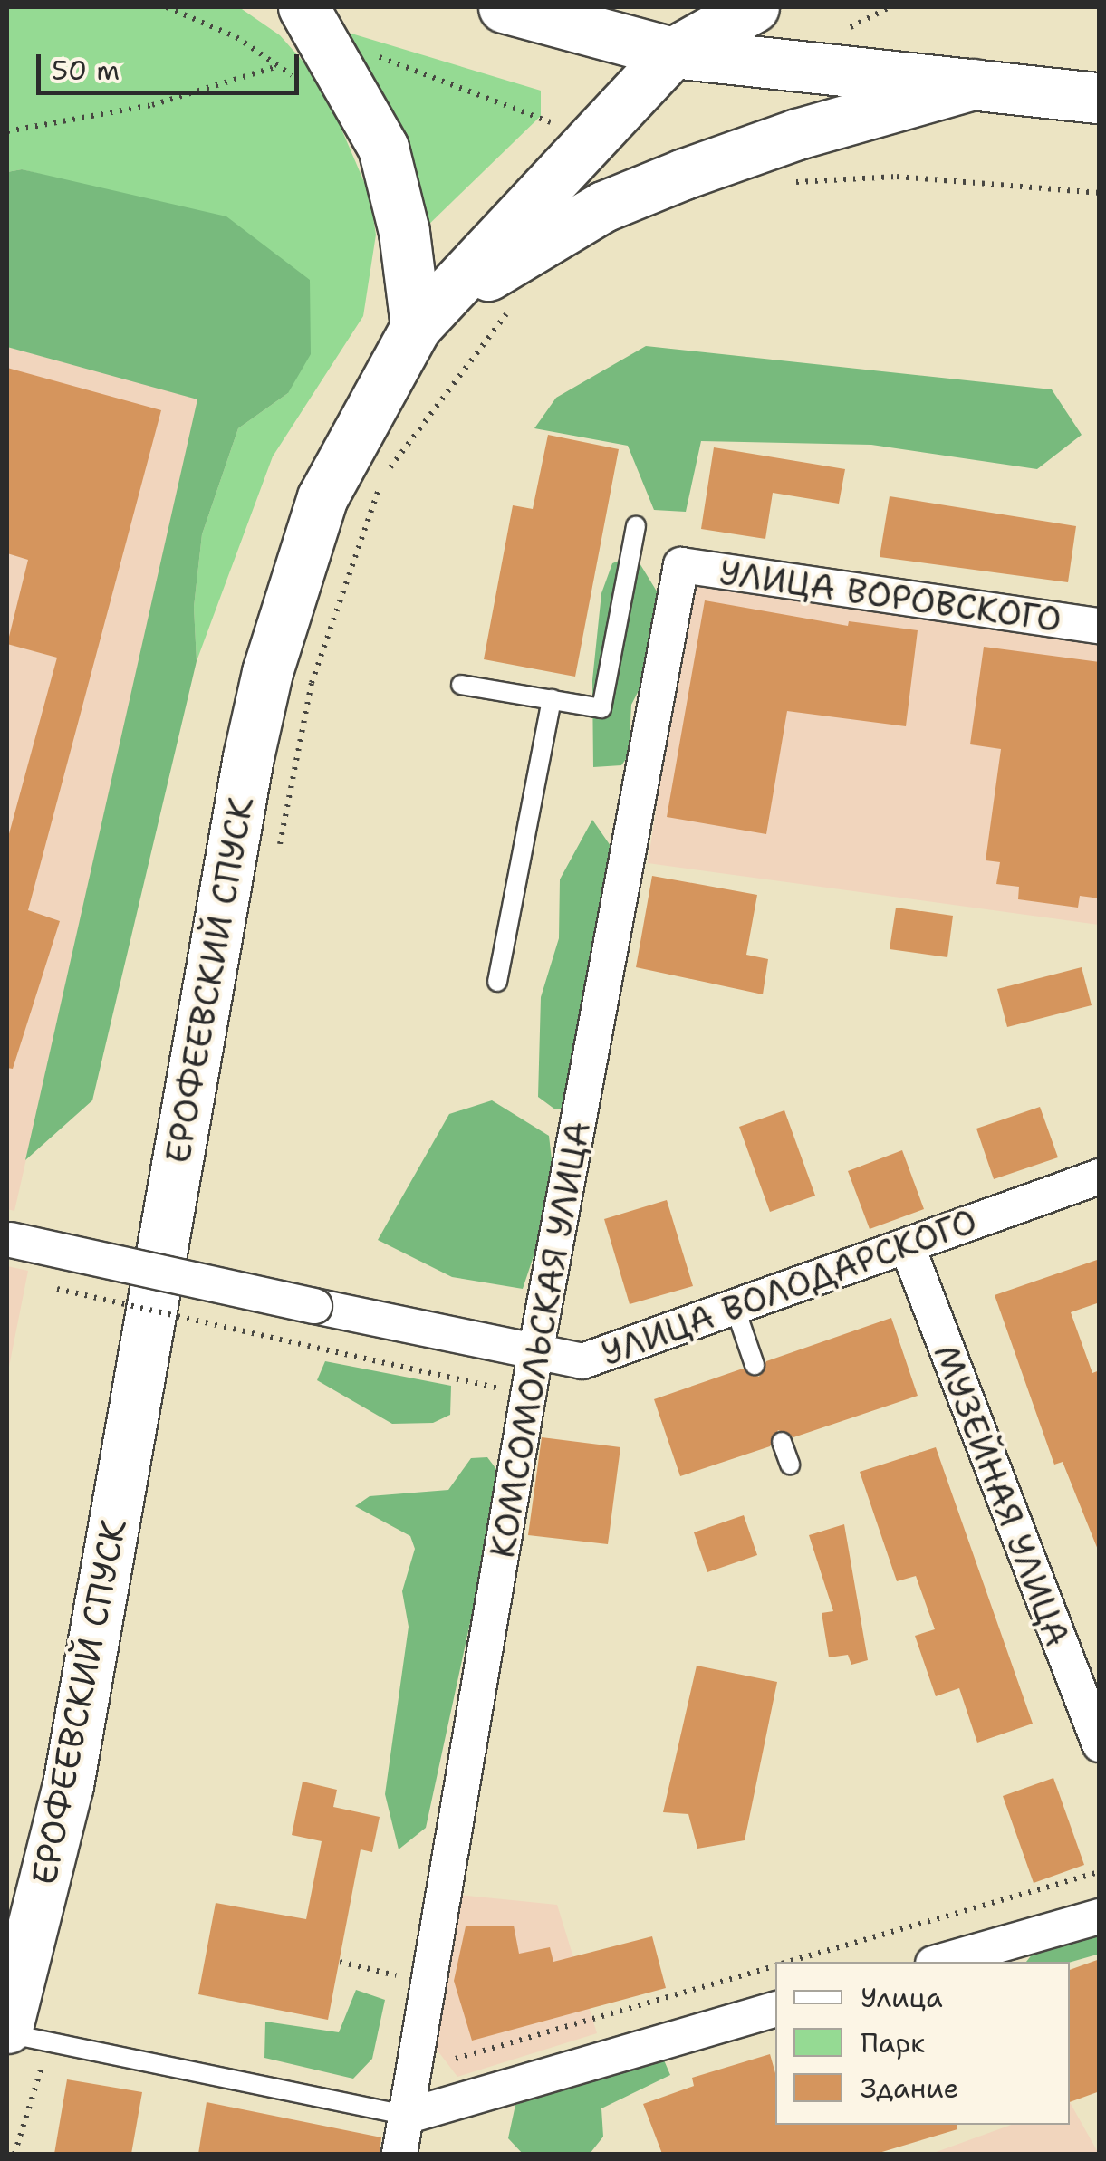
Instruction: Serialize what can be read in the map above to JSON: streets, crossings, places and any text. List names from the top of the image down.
{
  "streets": {
    "main road": ["ЕРОФЕЕВСКИЙ СПУСК"],
    "street": [
      "УЛИЦА ВОРОВСКОГО",
      "УЛИЦА ВОЛОДАРСКОГО",
      "КОМСОМОЛЬСКАЯ УЛИЦА",
      "МУЗЕЙНАЯ УЛИЦА"
    ]
  },
  "crossings": [
    ["УЛИЦА ВОРОВСКОГО", "КОМСОМОЛЬСКАЯ УЛИЦА"],
    ["УЛИЦА ВОЛОДАРСКОГО", "КОМСОМОЛЬСКАЯ УЛИЦА"],
    ["УЛИЦА ВОЛОДАРСКОГО", "МУЗЕЙНАЯ УЛИЦА"]
  ],
  "legend": ["Улица", "Парк", "Здание"],
  "scale_bar": "50 m"
}
